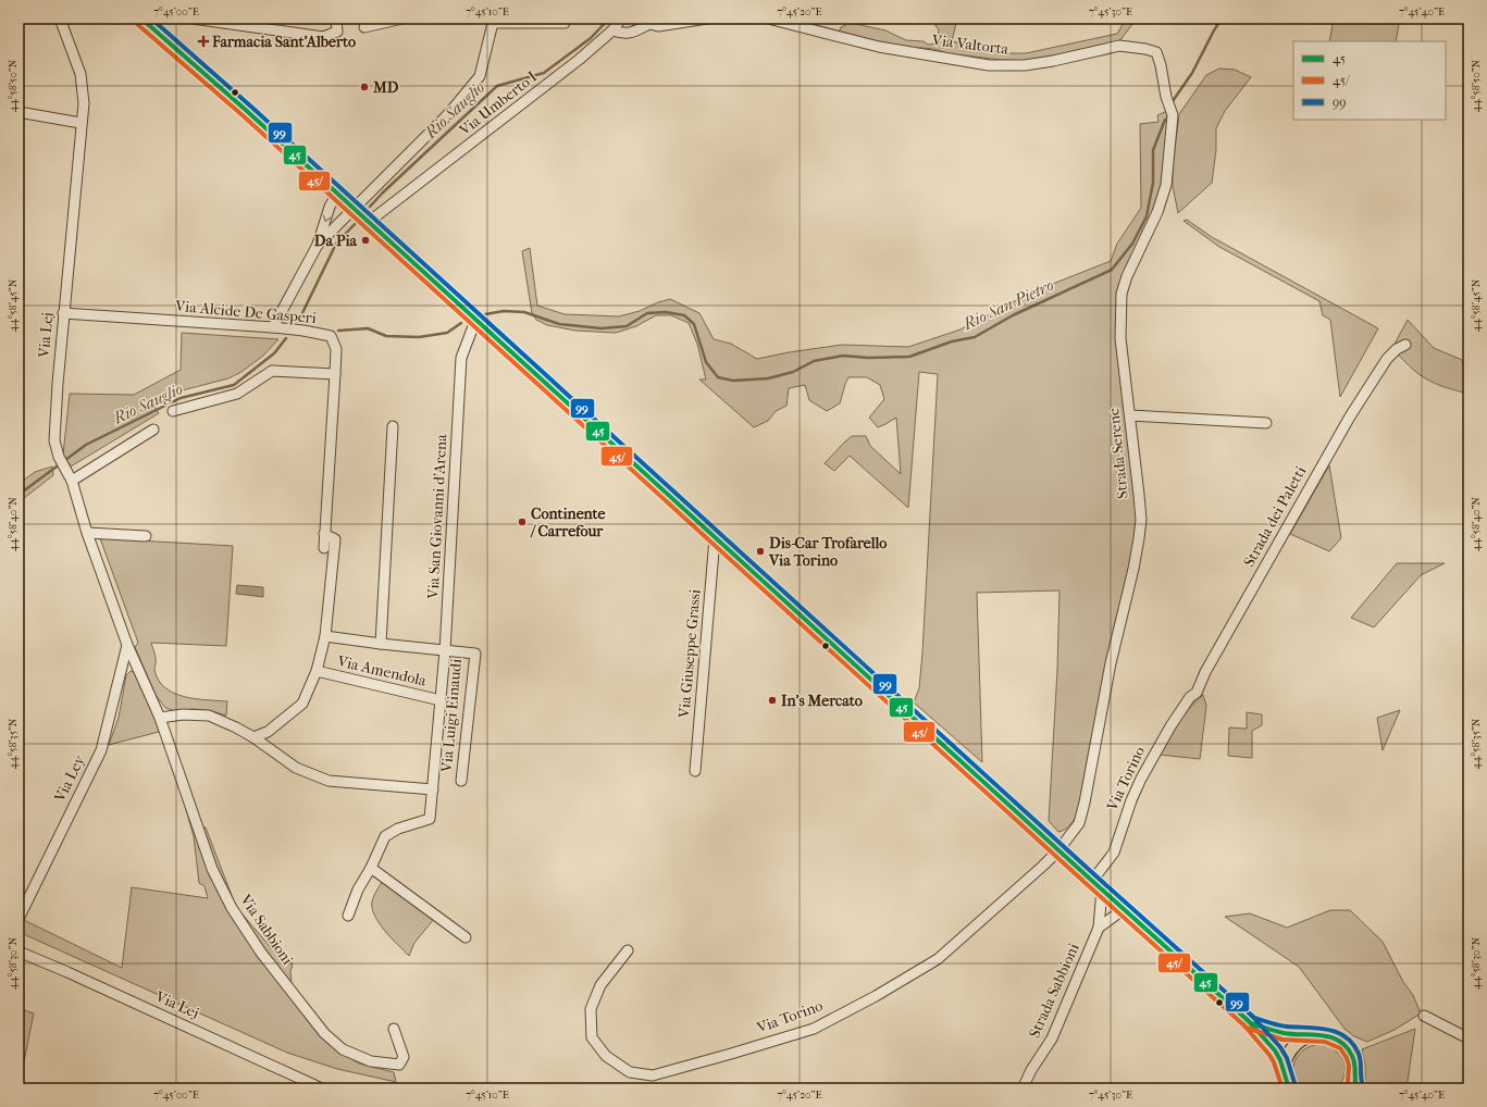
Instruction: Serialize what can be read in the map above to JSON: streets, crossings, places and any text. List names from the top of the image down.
{
  "streets": {
    "street": [
      "Via Valtorta",
      "Via Umberto I",
      "Via Alcide De Gasperi",
      "Via Lej",
      "Strada Serene",
      "Via San Giovanni d'Arena",
      "Strada dei Paletti",
      "Via Giuseppe Grassi",
      "Via Amendola",
      "Via Luigi Einaudi",
      "Via Ley",
      "Via Torino",
      "Via Sabbioni",
      "Strada Sabbioni"
    ]
  },
  "crossings": [
    ["Via Valtorta", "Strada Serene"],
    ["Via Alcide De Gasperi", "Via Lej"],
    ["Via Lej", "Via Ley"],
    ["Via Lej", "Via Sabbioni"],
    ["Strada Serene", "Via Torino"],
    ["Via San Giovanni d'Arena", "Via Amendola"],
    ["Via San Giovanni d'Arena", "Via Luigi Einaudi"],
    ["Strada dei Paletti", "Via Torino"]
  ],
  "water": ["Rio Sauglio", "Rio San Pietro"],
  "places": {
    "health": ["Farmacia Sant'Alberto"],
    "other": [
      "MD",
      "Da Pia",
      "Continente / Carrefour",
      "Dis-Car Trofarello Via Torino",
      "In's Mercato"
    ]
  },
  "lines": ["transit line 45", "transit line 99", "transit line 45/"],
  "legend": ["45", "45/", "99"],
  "coordinates": [
    "7°45'00\"E",
    "7°45'10\"E",
    "7°45'20\"E",
    "7°45'30\"E",
    "7°45'40\"E",
    "44°58'50\"N",
    "44°58'45\"N",
    "44°58'40\"N",
    "44°58'35\"N",
    "44°58'30\"N"
  ]
}
